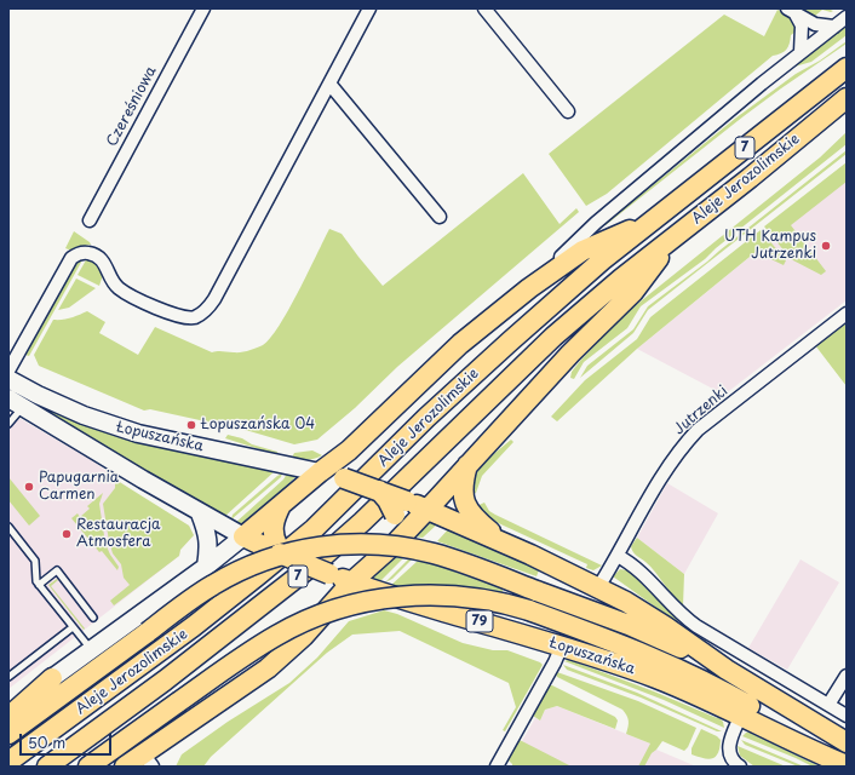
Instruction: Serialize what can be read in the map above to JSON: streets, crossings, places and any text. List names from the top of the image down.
{
  "streets": {
    "main road": [
      "7",
      "Aleje Jerozolimskie",
      "Łopuszańska",
      "79"
    ],
    "street": ["Czereśniowa", "Jutrzenki"]
  },
  "places": [
    "UTH Kampus Jutrzenki",
    "Łopuszańska 04",
    "Papugarnia Carmen",
    "Restauracja Atmosfera"
  ],
  "scale_bar": "50 m"
}
